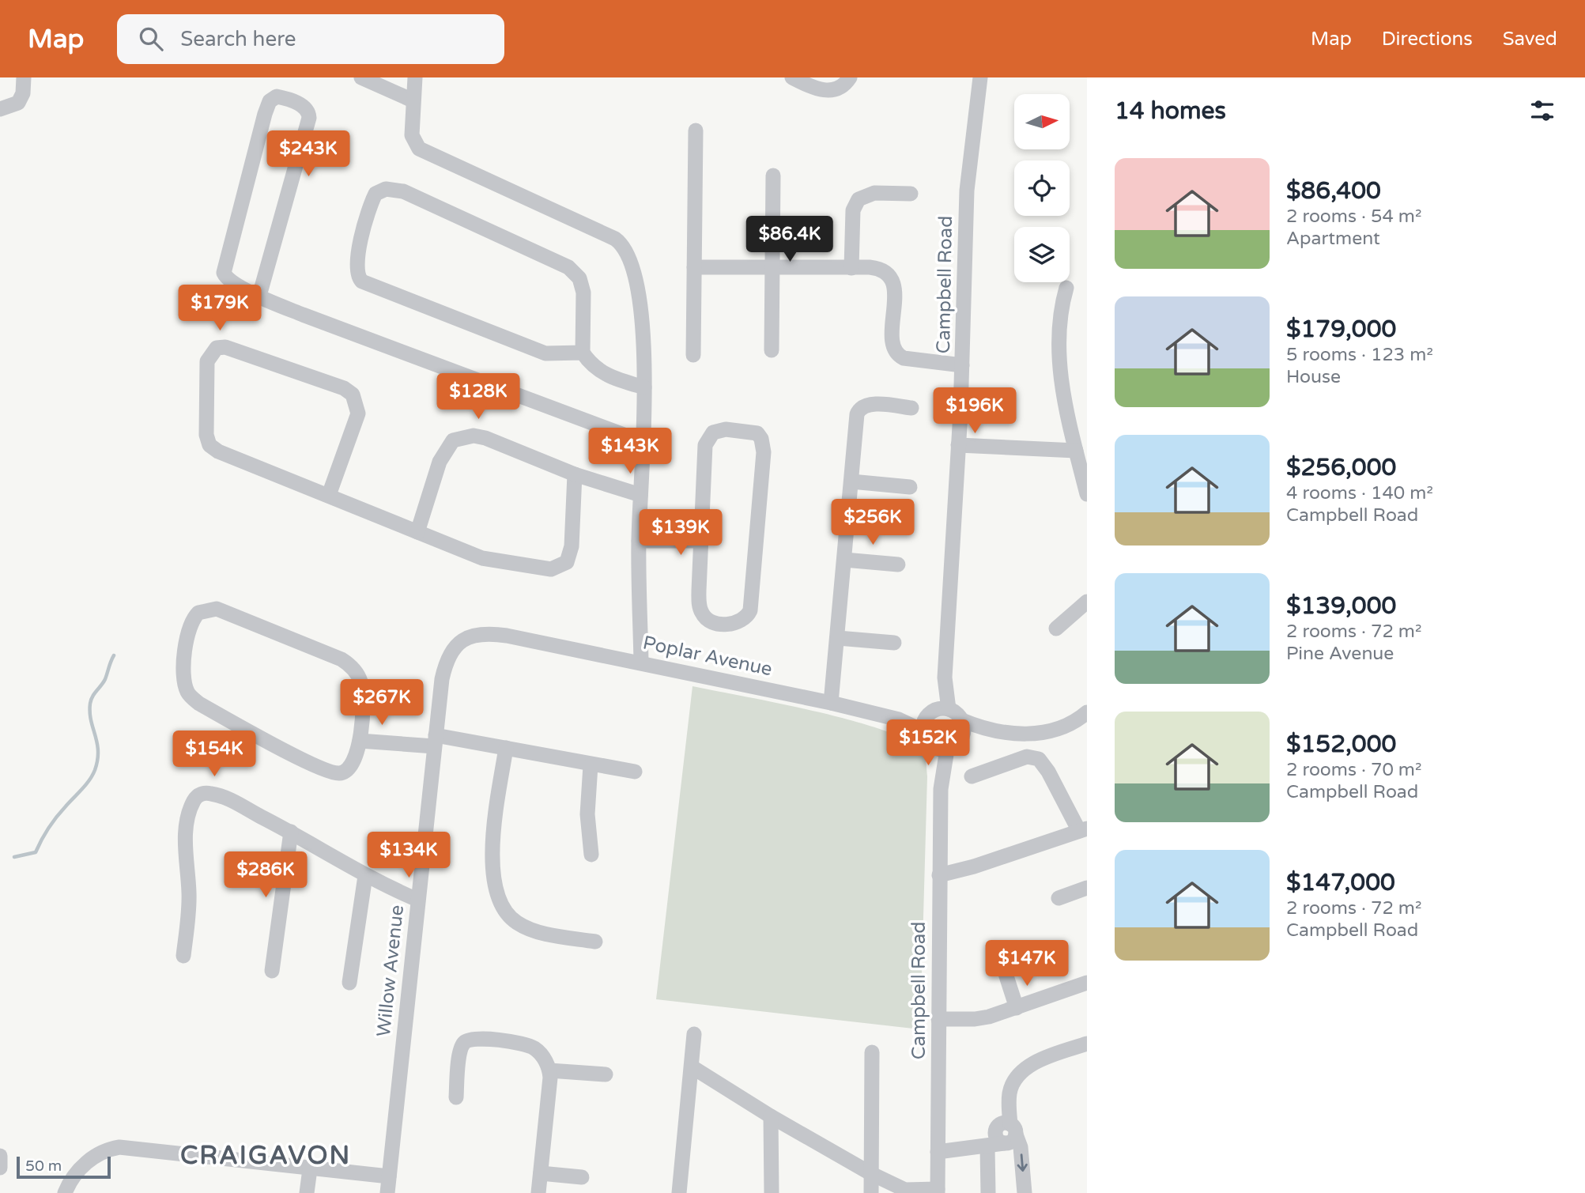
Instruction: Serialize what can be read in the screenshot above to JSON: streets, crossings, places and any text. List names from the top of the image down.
{
  "streets": {
    "street": ["Campbell Road", "Poplar Avenue", "Willow Avenue"]
  },
  "crossings": [
    ["Campbell Road", "Poplar Avenue"],
    ["Poplar Avenue", "Willow Avenue"]
  ],
  "districts": ["CRAIGAVON"],
  "scale_bar": "50 m",
  "north": "right",
  "page": {
    "header": "Map",
    "search": "Search here",
    "nav": ["Map", "Directions", "Saved"],
    "heading": "14 homes",
    "price": [
      "$243K",
      "$86.4K",
      "$179K",
      "$128K",
      "$196K",
      "$143K",
      "$256K",
      "$139K",
      "$267K",
      "$152K",
      "$154K",
      "$134K",
      "$286K",
      "$147K"
    ],
    "list": [
      {
        "name": "$86,400",
        "note": "2 rooms · 54 m² · Apartment"
      },
      {
        "name": "$179,000",
        "note": "5 rooms · 123 m² · House"
      },
      {
        "name": "$256,000",
        "note": "4 rooms · 140 m² · Campbell Road"
      },
      {
        "name": "$139,000",
        "note": "2 rooms · 72 m² · Pine Avenue"
      },
      {
        "name": "$152,000",
        "note": "2 rooms · 70 m² · Campbell Road"
      },
      {
        "name": "$147,000",
        "note": "2 rooms · 72 m² · Campbell Road"
      }
    ],
    "scale": "50 m"
  }
}
